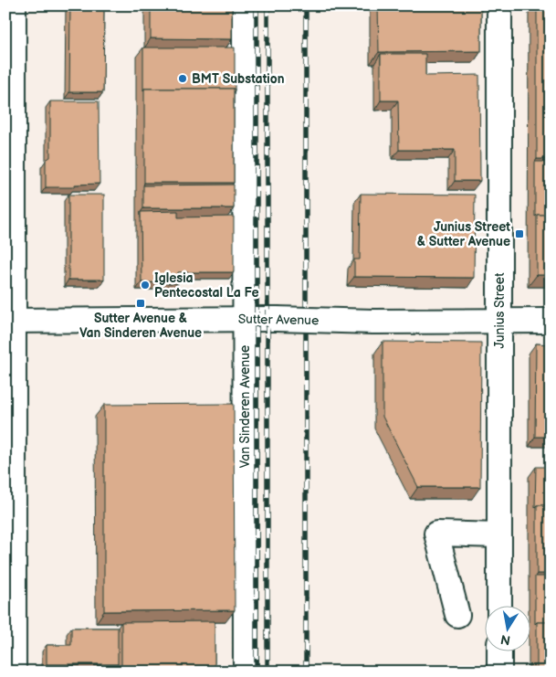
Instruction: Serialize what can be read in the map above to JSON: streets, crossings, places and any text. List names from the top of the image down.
{
  "streets": {
    "street": ["Junius Street", "Sutter Avenue", "Van Sinderen Avenue"]
  },
  "crossings": [
    ["Junius Street", "Sutter Avenue"],
    ["Sutter Avenue", "Van Sinderen Avenue"]
  ],
  "places": {
    "other": ["BMT Substation", "Iglesia Pentecostal La Fe"],
    "transit": ["Junius Street & Sutter Avenue", "Sutter Avenue & Van Sinderen Avenue"]
  },
  "north": "bottom"
}
